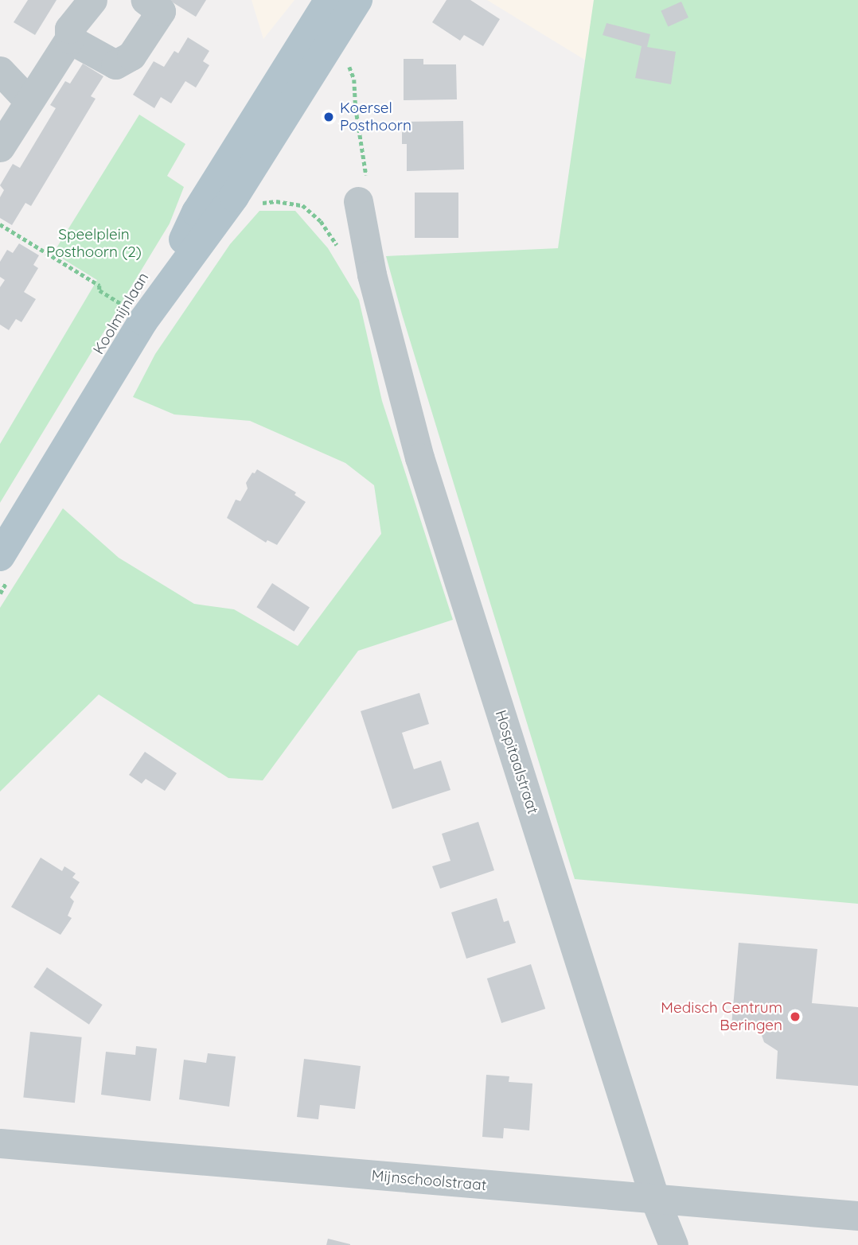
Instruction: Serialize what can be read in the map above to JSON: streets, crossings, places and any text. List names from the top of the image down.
{
  "streets": {
    "main road": ["Koolmijnlaan"],
    "street": ["Hospitaalstraat", "Mijnschoolstraat"]
  },
  "crossings": [
    ["Hospitaalstraat", "Mijnschoolstraat"]
  ],
  "parks": ["Speelplein Posthoorn (2)"],
  "places": ["Koersel Posthoorn", "Medisch Centrum Beringen"]
}
